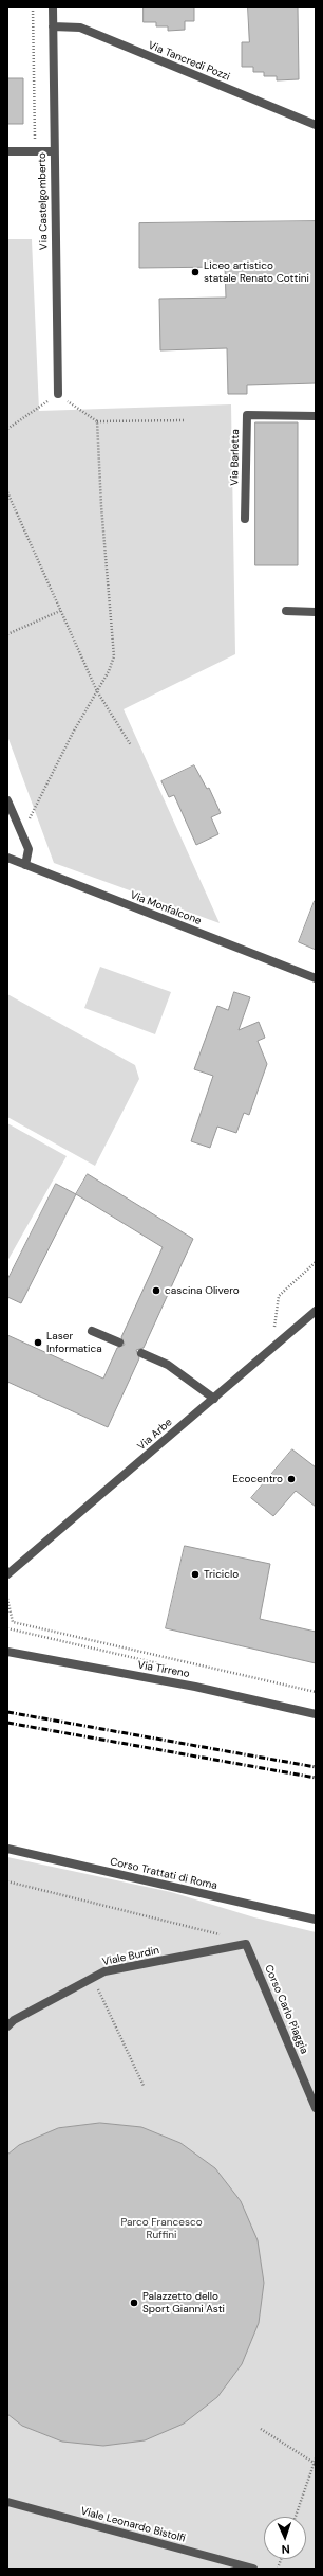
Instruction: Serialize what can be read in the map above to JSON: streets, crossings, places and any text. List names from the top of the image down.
{
  "streets": {
    "street": [
      "Via Tancredi Pozzi",
      "Via Castelgomberto",
      "Via Barletta",
      "Via Monfalcone",
      "Via Arbe",
      "Via Tirreno",
      "Corso Trattati di Roma",
      "Viale Burdin",
      "Corso Carlo Piaggia",
      "Viale Leonardo Bistolfi"
    ]
  },
  "crossings": [
    ["Via Tancredi Pozzi", "Via Castelgomberto"],
    ["Viale Burdin", "Corso Carlo Piaggia"]
  ],
  "parks": ["Parco Francesco Ruffini"],
  "places": [
    "Liceo artistico statale Renato Cottini",
    "cascina Olivero",
    "Laser Informatica",
    "Ecocentro",
    "Triciclo",
    "Palazzetto dello Sport Gianni Asti"
  ],
  "north": "bottom"
}
